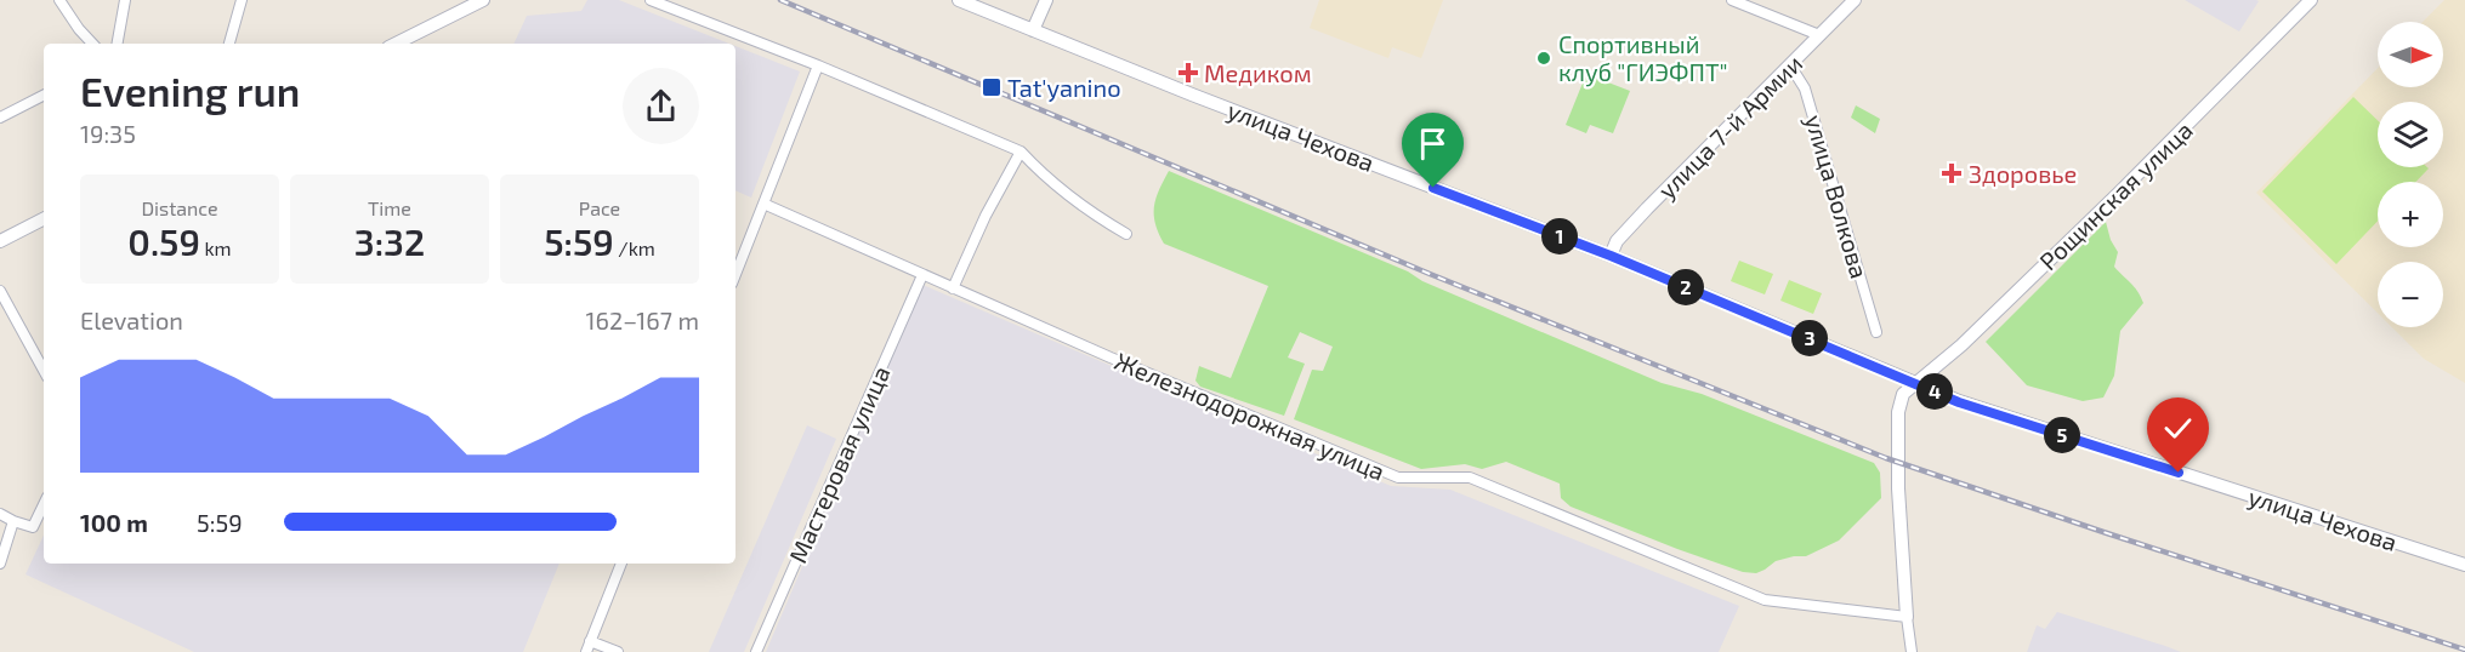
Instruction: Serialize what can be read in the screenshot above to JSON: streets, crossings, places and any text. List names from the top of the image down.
{
  "streets": {
    "street": [
      "улица 7-й Армии",
      "улица Чехова",
      "Рощинская улица",
      "улица Волкова",
      "Железнодорожная улица",
      "Мастеровая улица"
    ]
  },
  "crossings": [
    ["улица 7-й Армии", "улица Чехова"],
    ["улица 7-й Армии", "улица Волкова"],
    ["улица Чехова", "Рощинская улица"],
    ["Железнодорожная улица", "Мастеровая улица"]
  ],
  "places": {
    "other": ["Спортивный клуб \"ГИЭФПТ\""],
    "health": ["Медиком", "Здоровье"],
    "transit": ["Tat'yanino"]
  },
  "north": "right",
  "page": {
    "map_buttons": ["+", "−"],
    "heading": ["Evening run", "19:35"],
    "stats": [
      ["Distance", "0.59 km"],
      ["Time", "3:32"],
      ["Pace", "5:59 /km"]
    ],
    "pins": [
      "1",
      "2",
      "3",
      "4",
      "5"
    ],
    "chart": ["Elevation", "162–167 m"],
    "list": [
      {
        "name": "100 m",
        "note": "5:59"
      }
    ]
  }
}
